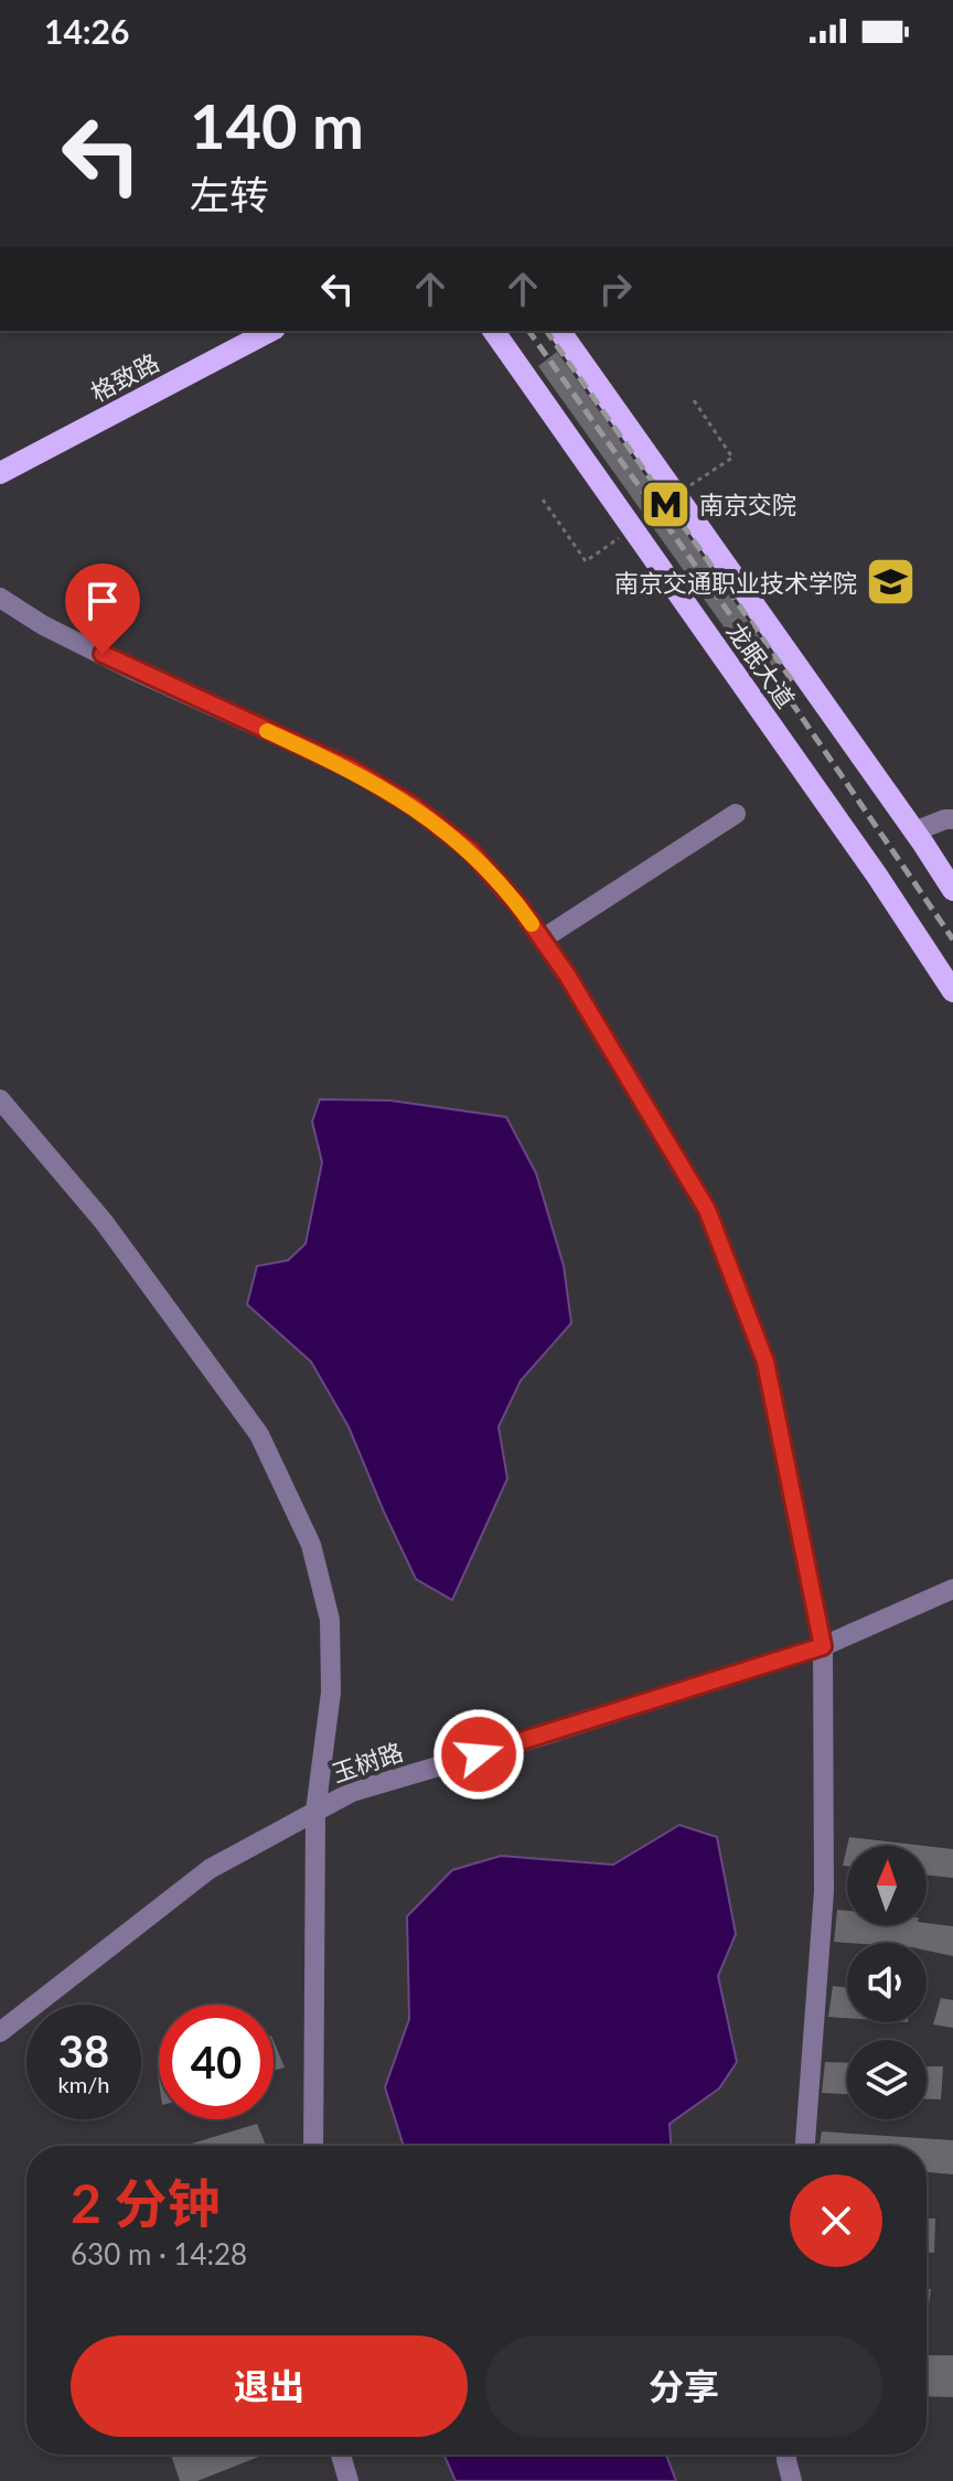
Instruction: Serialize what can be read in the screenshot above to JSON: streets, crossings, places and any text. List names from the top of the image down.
{
  "streets": {
    "main road": ["格致路", "龙眠大道"],
    "street": ["玉树路"]
  },
  "places": {
    "metro station": ["南京交院"],
    "school or university": ["南京交通职业技术学院"]
  },
  "north": "top",
  "page": {
    "status": "14:26",
    "turn": ["140 m", "左转"],
    "speed": "38 km/h",
    "limit": "40",
    "heading": ["2 分钟", "630 m · 14:28"],
    "buttons": ["退出", "分享"]
  }
}
